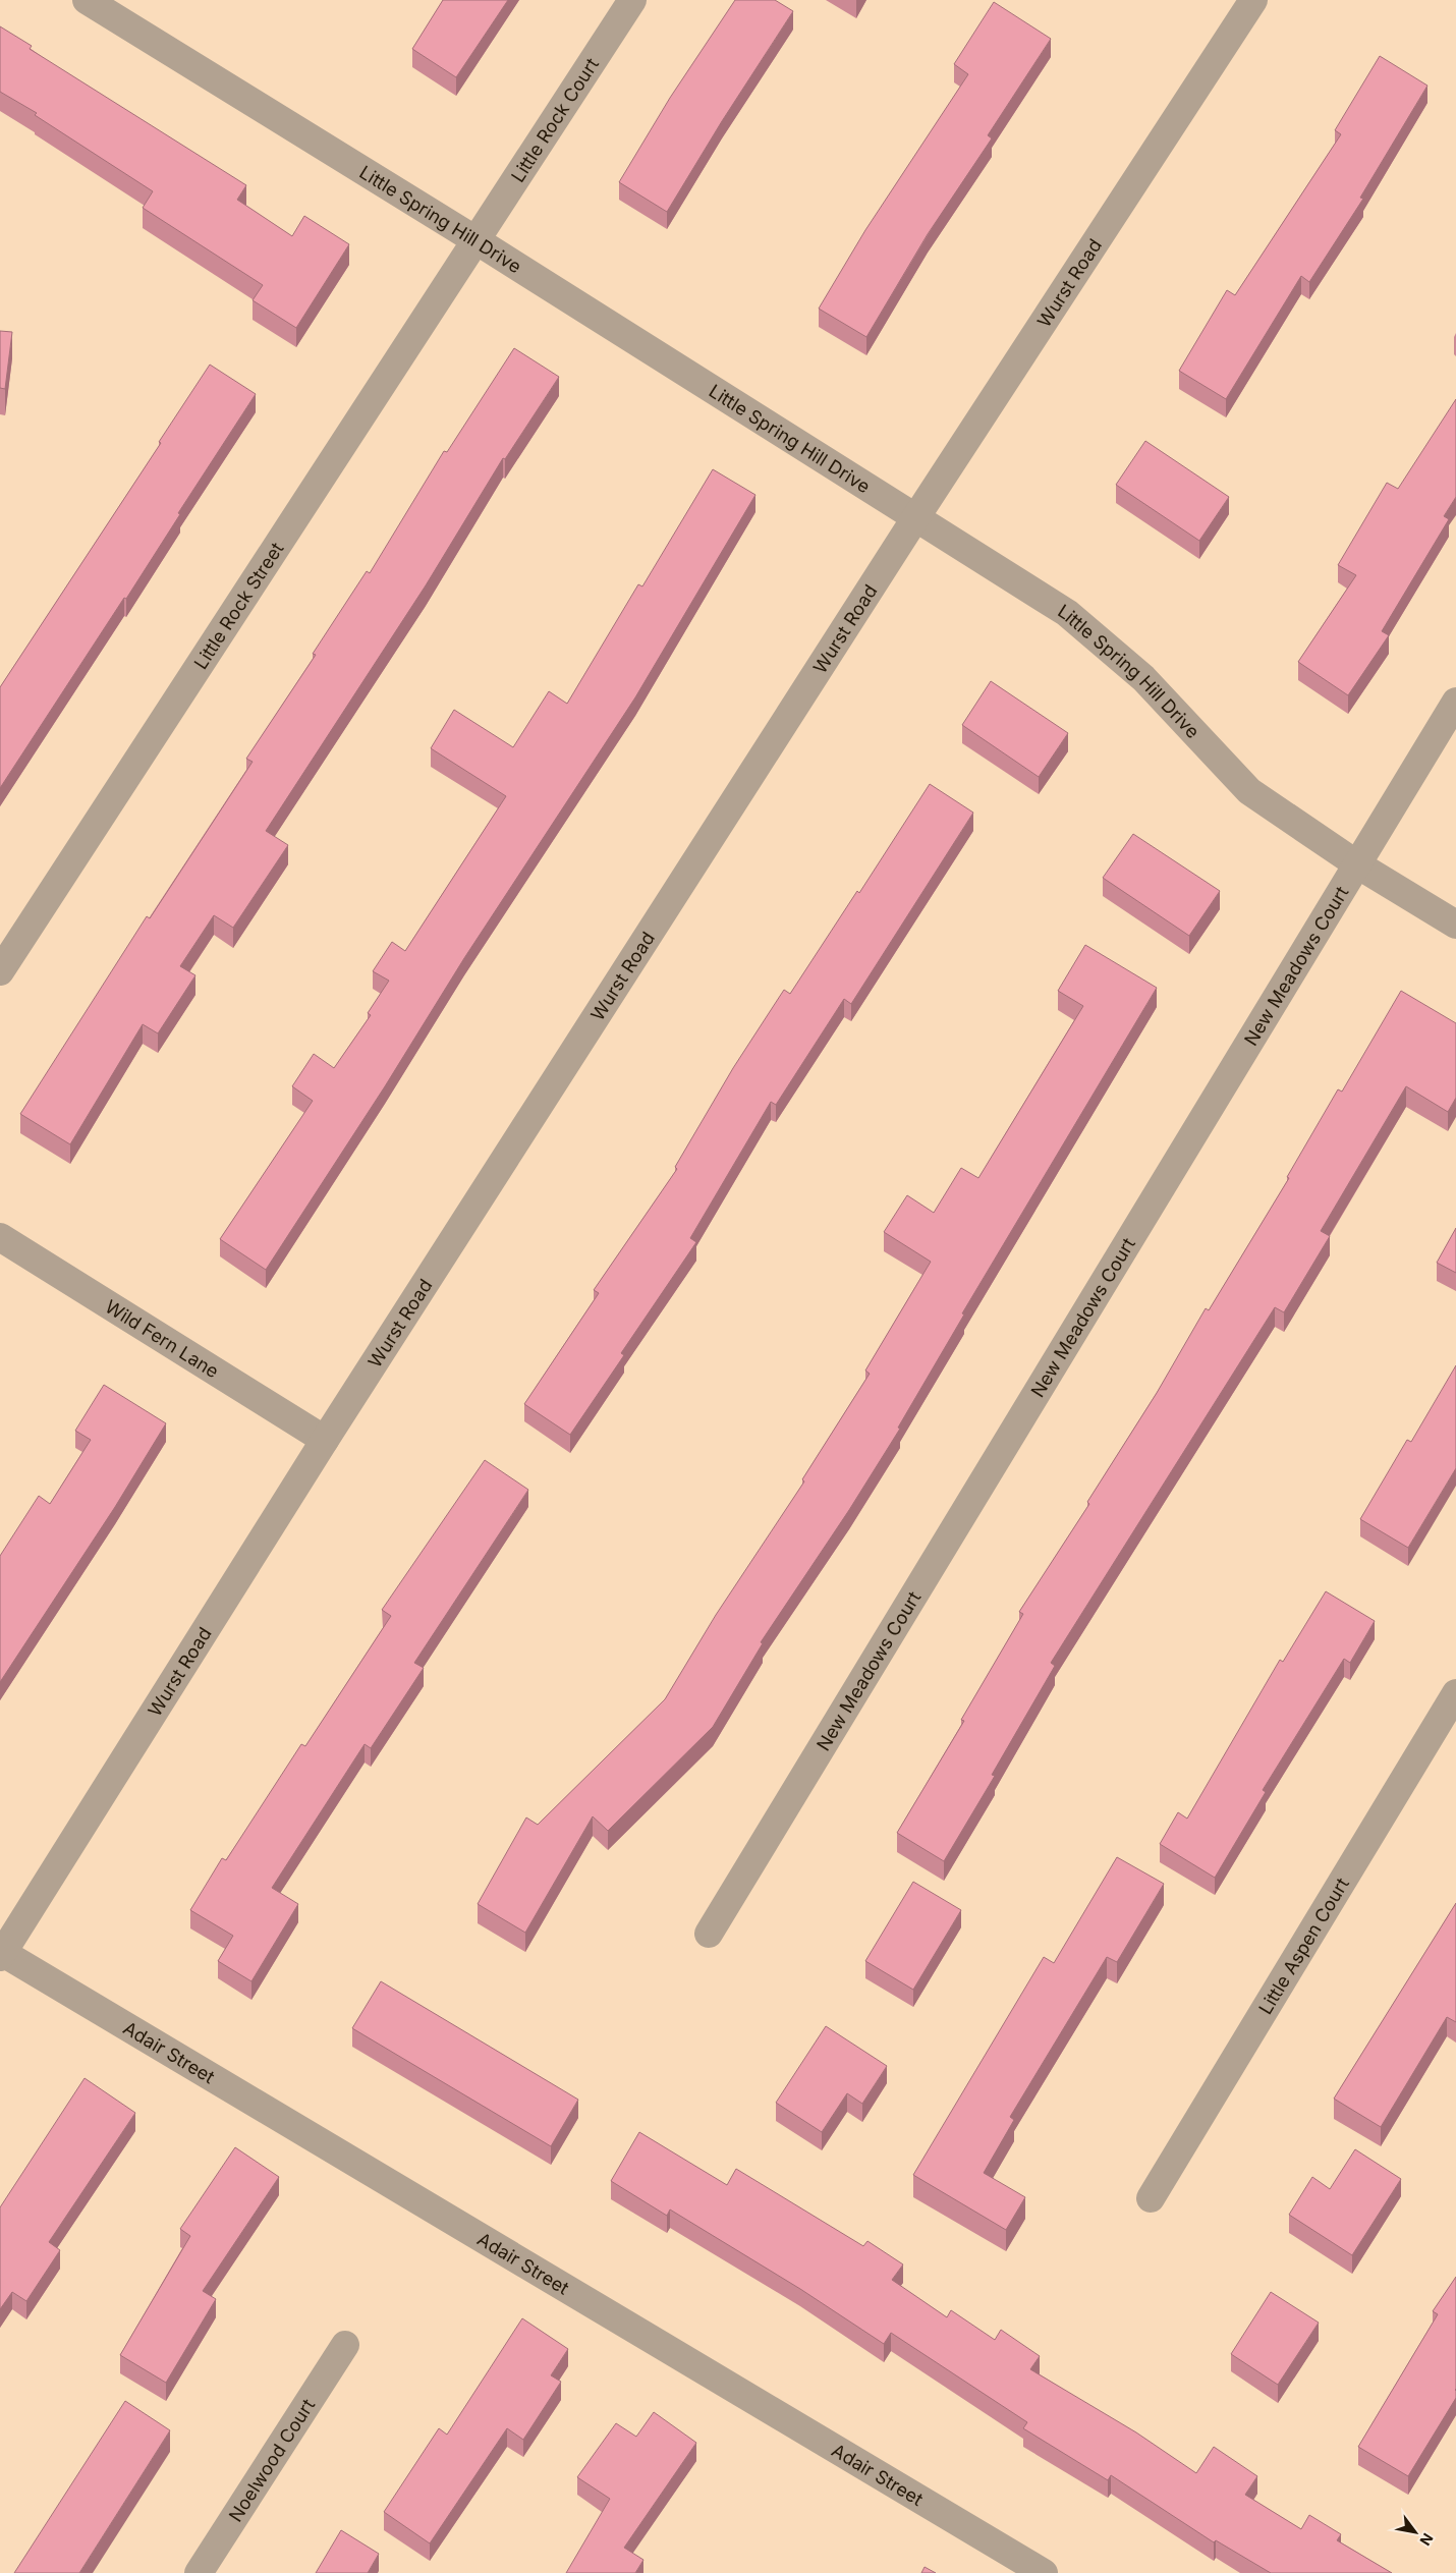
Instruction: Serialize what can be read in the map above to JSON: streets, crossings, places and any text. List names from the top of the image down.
{
  "streets": {
    "street": [
      "Little Rock Court",
      "Little Spring Hill Drive",
      "Wurst Road",
      "Little Rock Street",
      "New Meadows Court",
      "Wild Fern Lane",
      "Little Aspen Court",
      "Adair Street",
      "Noelwood Court"
    ]
  },
  "crossings": [
    ["Little Rock Court", "Little Spring Hill Drive"],
    ["Little Rock Court", "Little Rock Street"],
    ["Little Spring Hill Drive", "Wurst Road"],
    ["Little Spring Hill Drive", "Little Rock Street"],
    ["Little Spring Hill Drive", "New Meadows Court"],
    ["Wurst Road", "Wild Fern Lane"],
    ["Wurst Road", "Adair Street"]
  ],
  "north": "bottom right"
}
